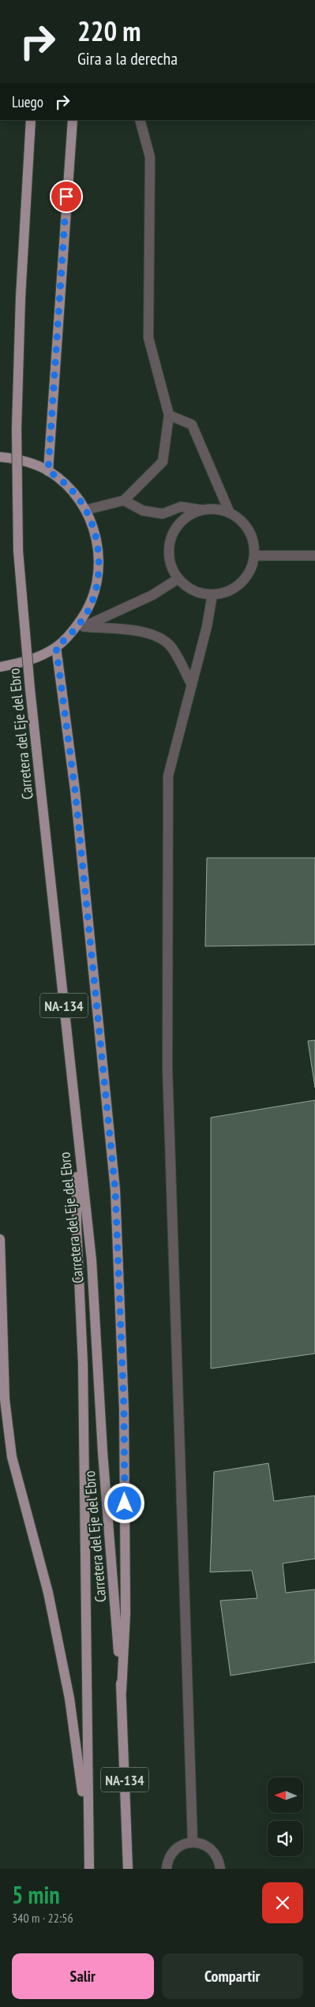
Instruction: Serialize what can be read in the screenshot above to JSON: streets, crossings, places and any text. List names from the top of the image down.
{
  "streets": {
    "main road": ["Carretera del Eje del Ebro", "NA-134"]
  },
  "north": "left",
  "page": {
    "turn": ["220 m", "Gira a la derecha"],
    "then": "Luego",
    "heading": ["5 min", "340 m · 22:56"],
    "buttons": ["Salir", "Compartir"]
  }
}
